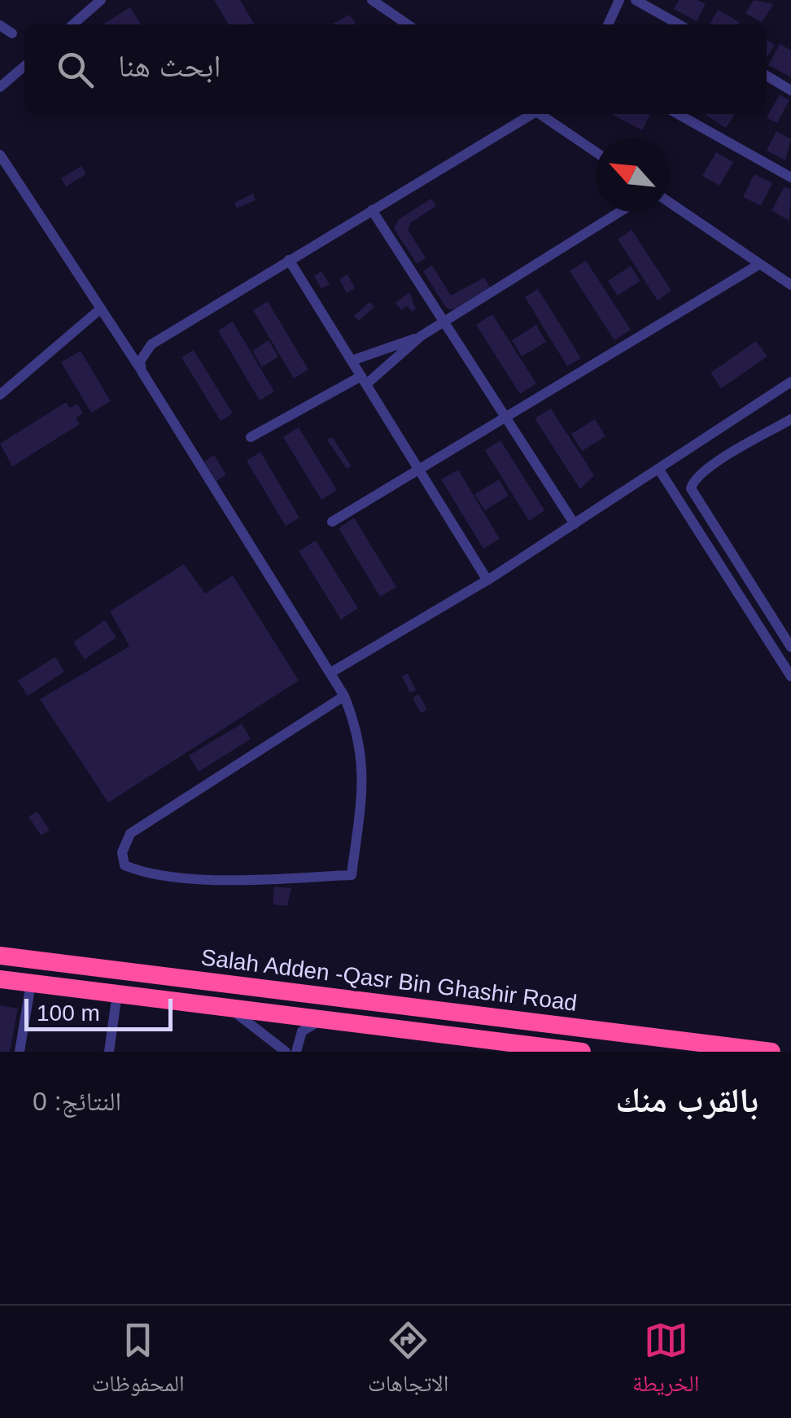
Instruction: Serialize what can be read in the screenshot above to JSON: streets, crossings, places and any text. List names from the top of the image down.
{
  "streets": {
    "highway": ["Salah Adden -Qasr Bin Ghashir Road"]
  },
  "scale_bar": "100 m",
  "north": "top left",
  "page": {
    "search": "ابحث هنا",
    "scale": "100 m",
    "heading": ["بالقرب منك", "النتائج: 0"],
    "nav": ["الخريطة", "الاتجاهات", "المحفوظات"]
  }
}
